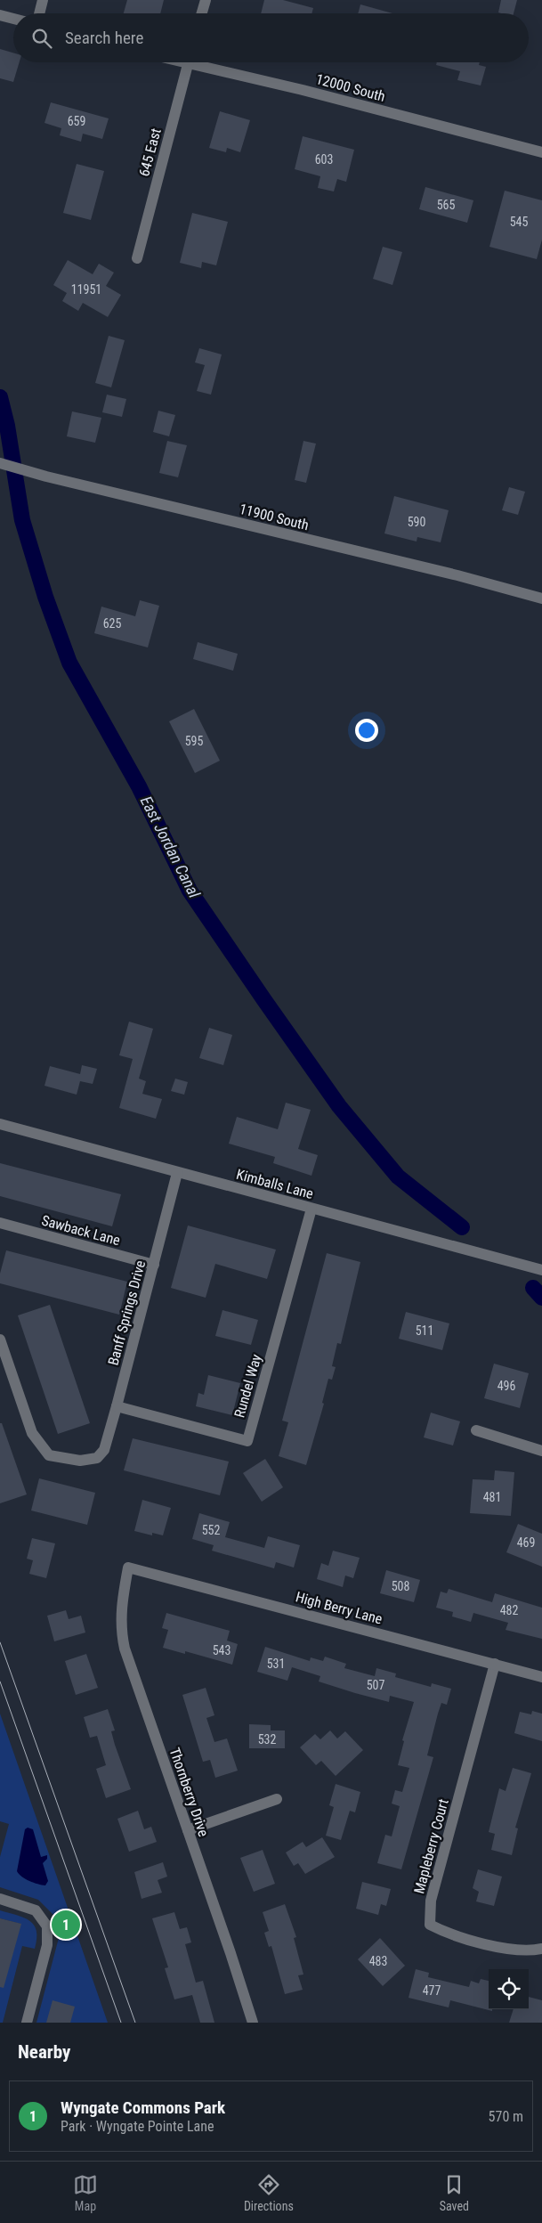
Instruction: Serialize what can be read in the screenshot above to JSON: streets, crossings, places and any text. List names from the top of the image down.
{
  "streets": {
    "street": [
      "12000 South",
      "645 East",
      "11900 South",
      "Kimballs Lane",
      "Sawback Lane",
      "Banff Springs Drive",
      "Rundel Way",
      "High Berry Lane",
      "Thornberry Drive",
      "Mapleberry Court"
    ]
  },
  "crossings": [
    ["Kimballs Lane", "Banff Springs Drive"],
    ["Kimballs Lane", "Rundel Way"],
    ["Sawback Lane", "Banff Springs Drive"],
    ["Banff Springs Drive", "Rundel Way"],
    ["High Berry Lane", "Thornberry Drive"],
    ["High Berry Lane", "Mapleberry Court"]
  ],
  "water": ["East Jordan Canal"],
  "house_numbers": [
    "659",
    "603",
    "565",
    "545",
    "11951",
    "590",
    "625",
    "595",
    "511",
    "496",
    "481",
    "552",
    "469",
    "508",
    "482",
    "543",
    "531",
    "507",
    "532",
    "483",
    "477"
  ],
  "page": {
    "search": "Search here",
    "pins": "1",
    "heading": "Nearby",
    "list": [
      {
        "mark": "1",
        "name": "Wyngate Commons Park",
        "note": "Park · Wyngate Pointe Lane",
        "value": "570 m"
      }
    ],
    "nav": ["Map", "Directions", "Saved"]
  }
}
